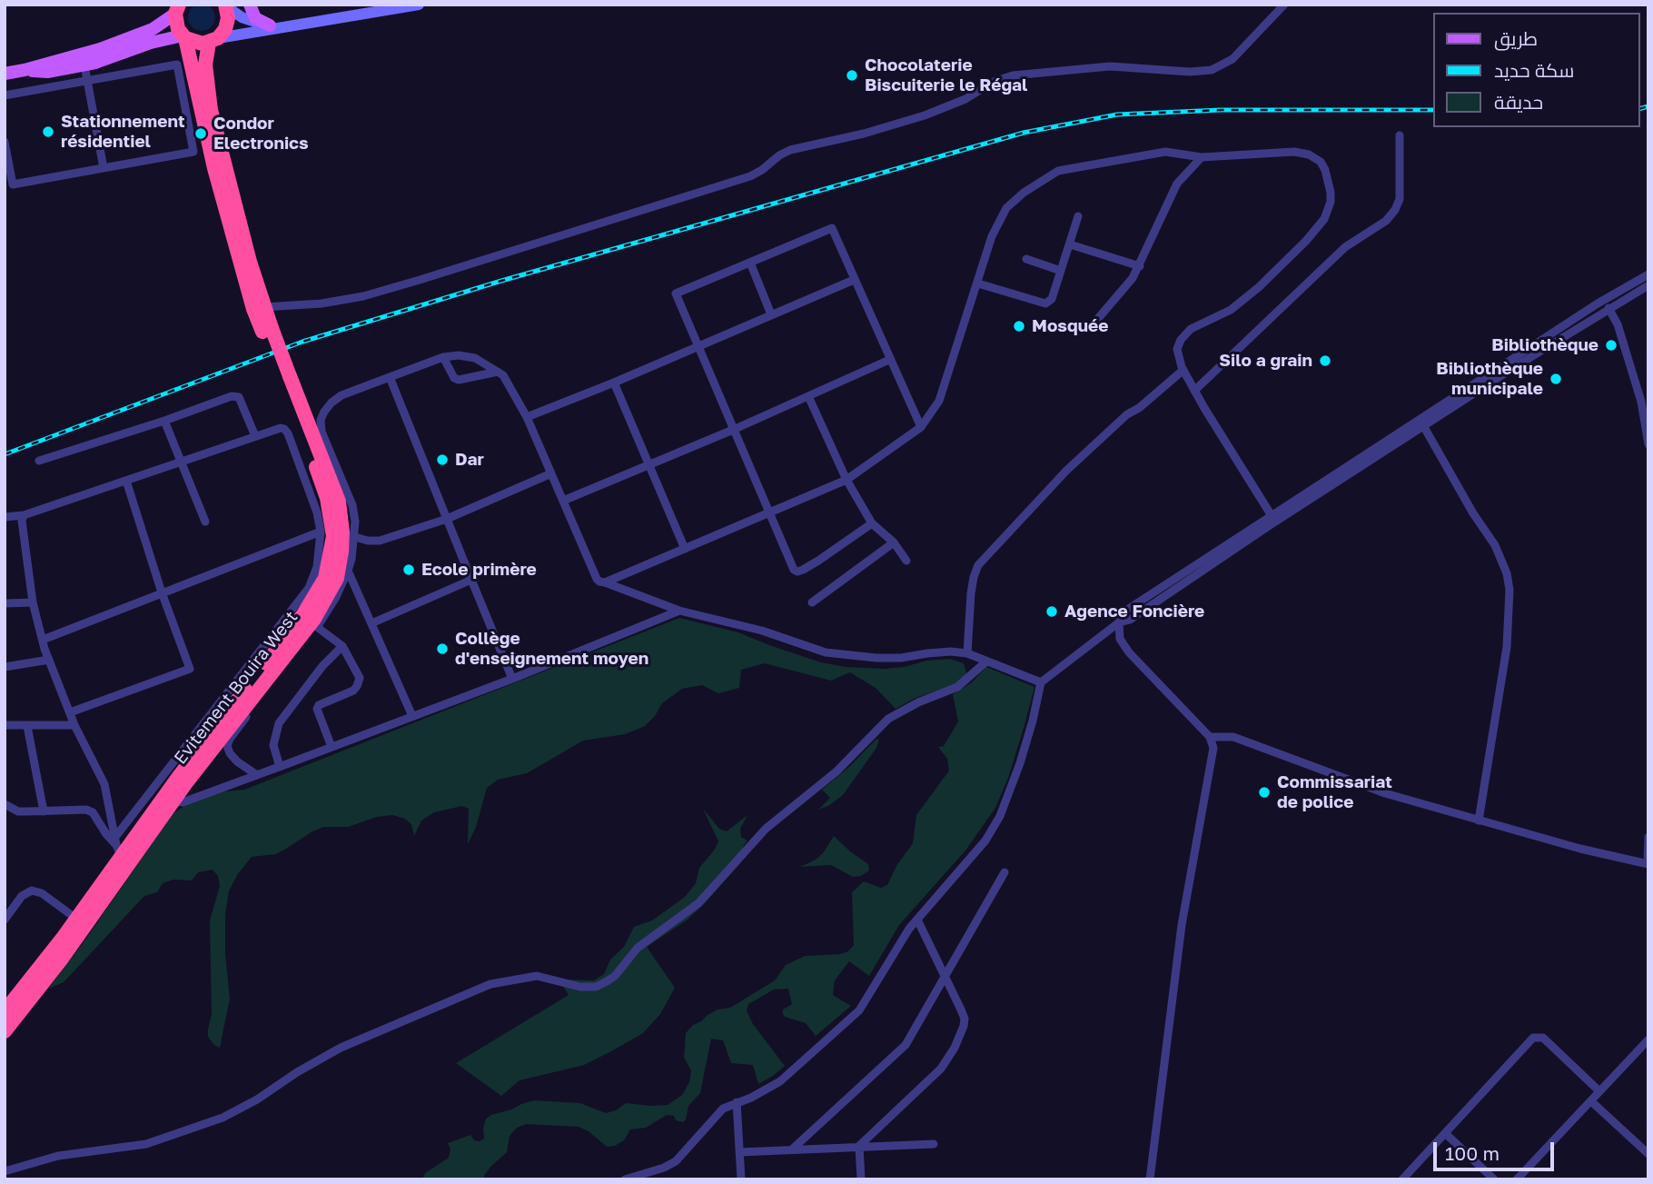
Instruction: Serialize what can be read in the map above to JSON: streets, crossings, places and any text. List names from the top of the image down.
{
  "streets": {
    "highway": ["Evitement Bouira West"]
  },
  "places": [
    "Chocolaterie Biscuiterie le Régal",
    "Stationnement résidentiel",
    "Condor Electronics",
    "Mosquée",
    "Bibliothèque",
    "Silo a grain",
    "Bibliothèque municipale",
    "Dar",
    "Ecole primère",
    "Agence Foncière",
    "Collège d'enseignement moyen",
    "Commissariat de police"
  ],
  "legend": ["طريق", "سكة حديد", "حديقة"],
  "scale_bar": "100 m"
}
